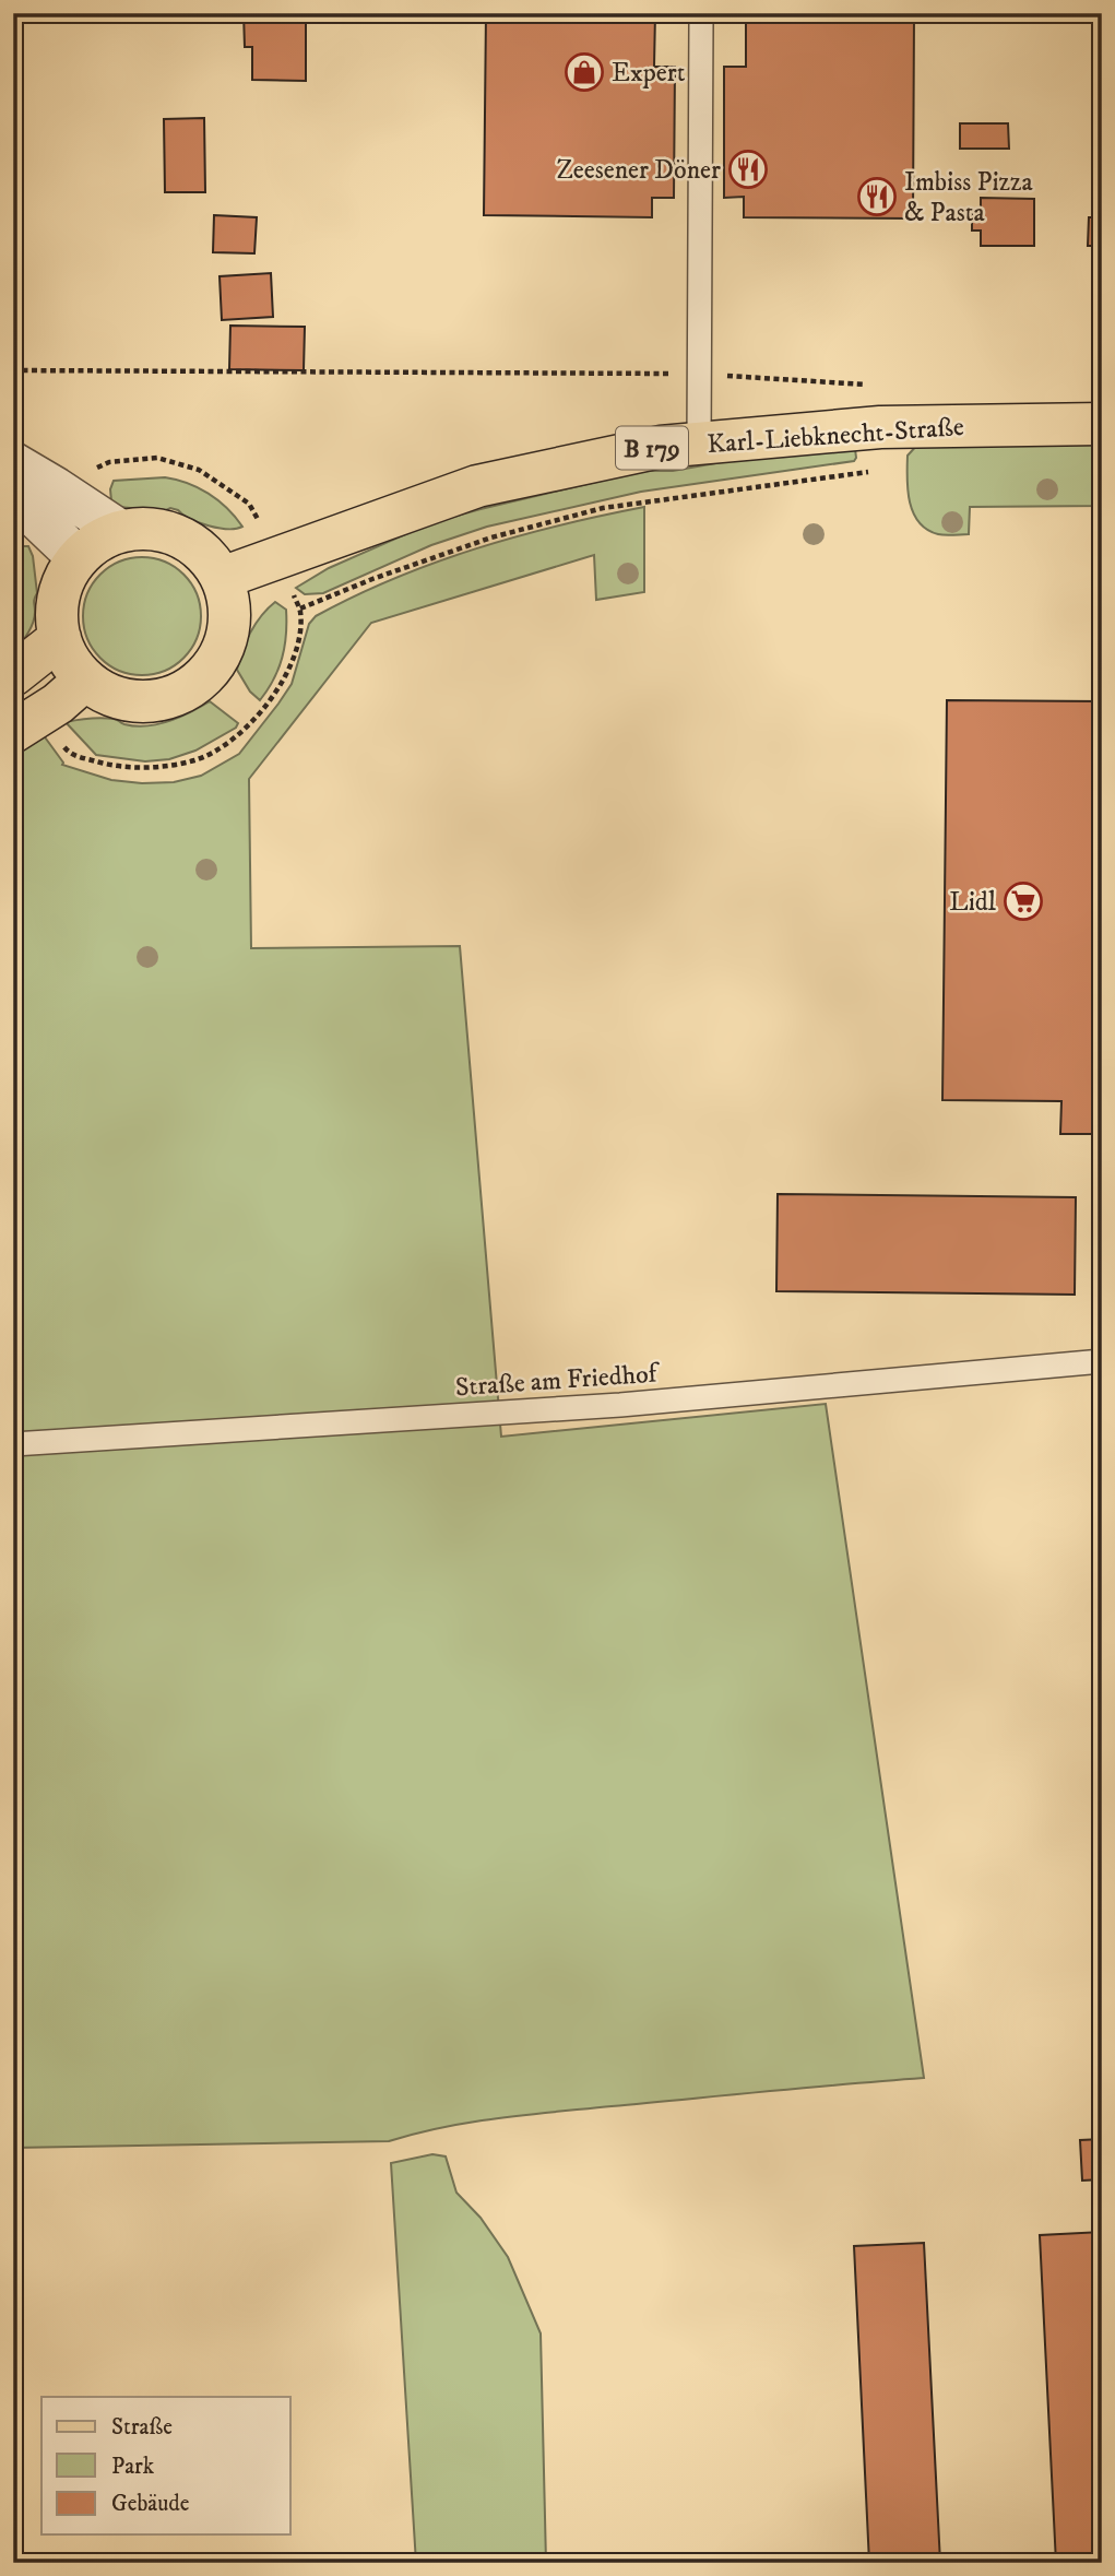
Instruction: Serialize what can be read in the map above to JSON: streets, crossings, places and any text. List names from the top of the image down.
{
  "streets": {
    "main road": ["Karl-Liebknecht-Straße", "B 179"],
    "lane": ["Straße am Friedhof"]
  },
  "places": {
    "shop": ["Expert"],
    "restaurant": ["Zeesener Döner", "Imbiss Pizza & Pasta"],
    "supermarket": ["Lidl"]
  },
  "legend": ["Straße", "Park", "Gebäude"]
}
